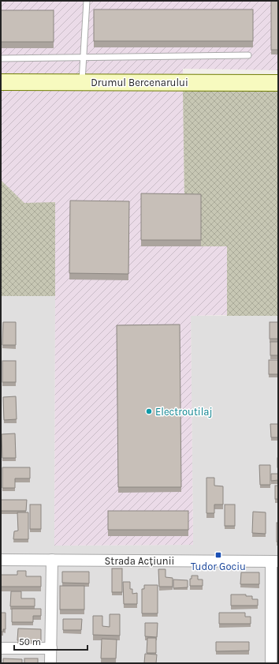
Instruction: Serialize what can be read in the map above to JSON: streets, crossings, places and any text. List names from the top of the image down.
{
  "streets": {
    "street": ["Drumul Bercenarului", "Strada Acțiunii"]
  },
  "places": {
    "other": ["Electroutilaj"],
    "transit": ["Tudor Gociu"]
  },
  "scale_bar": "50 m"
}
